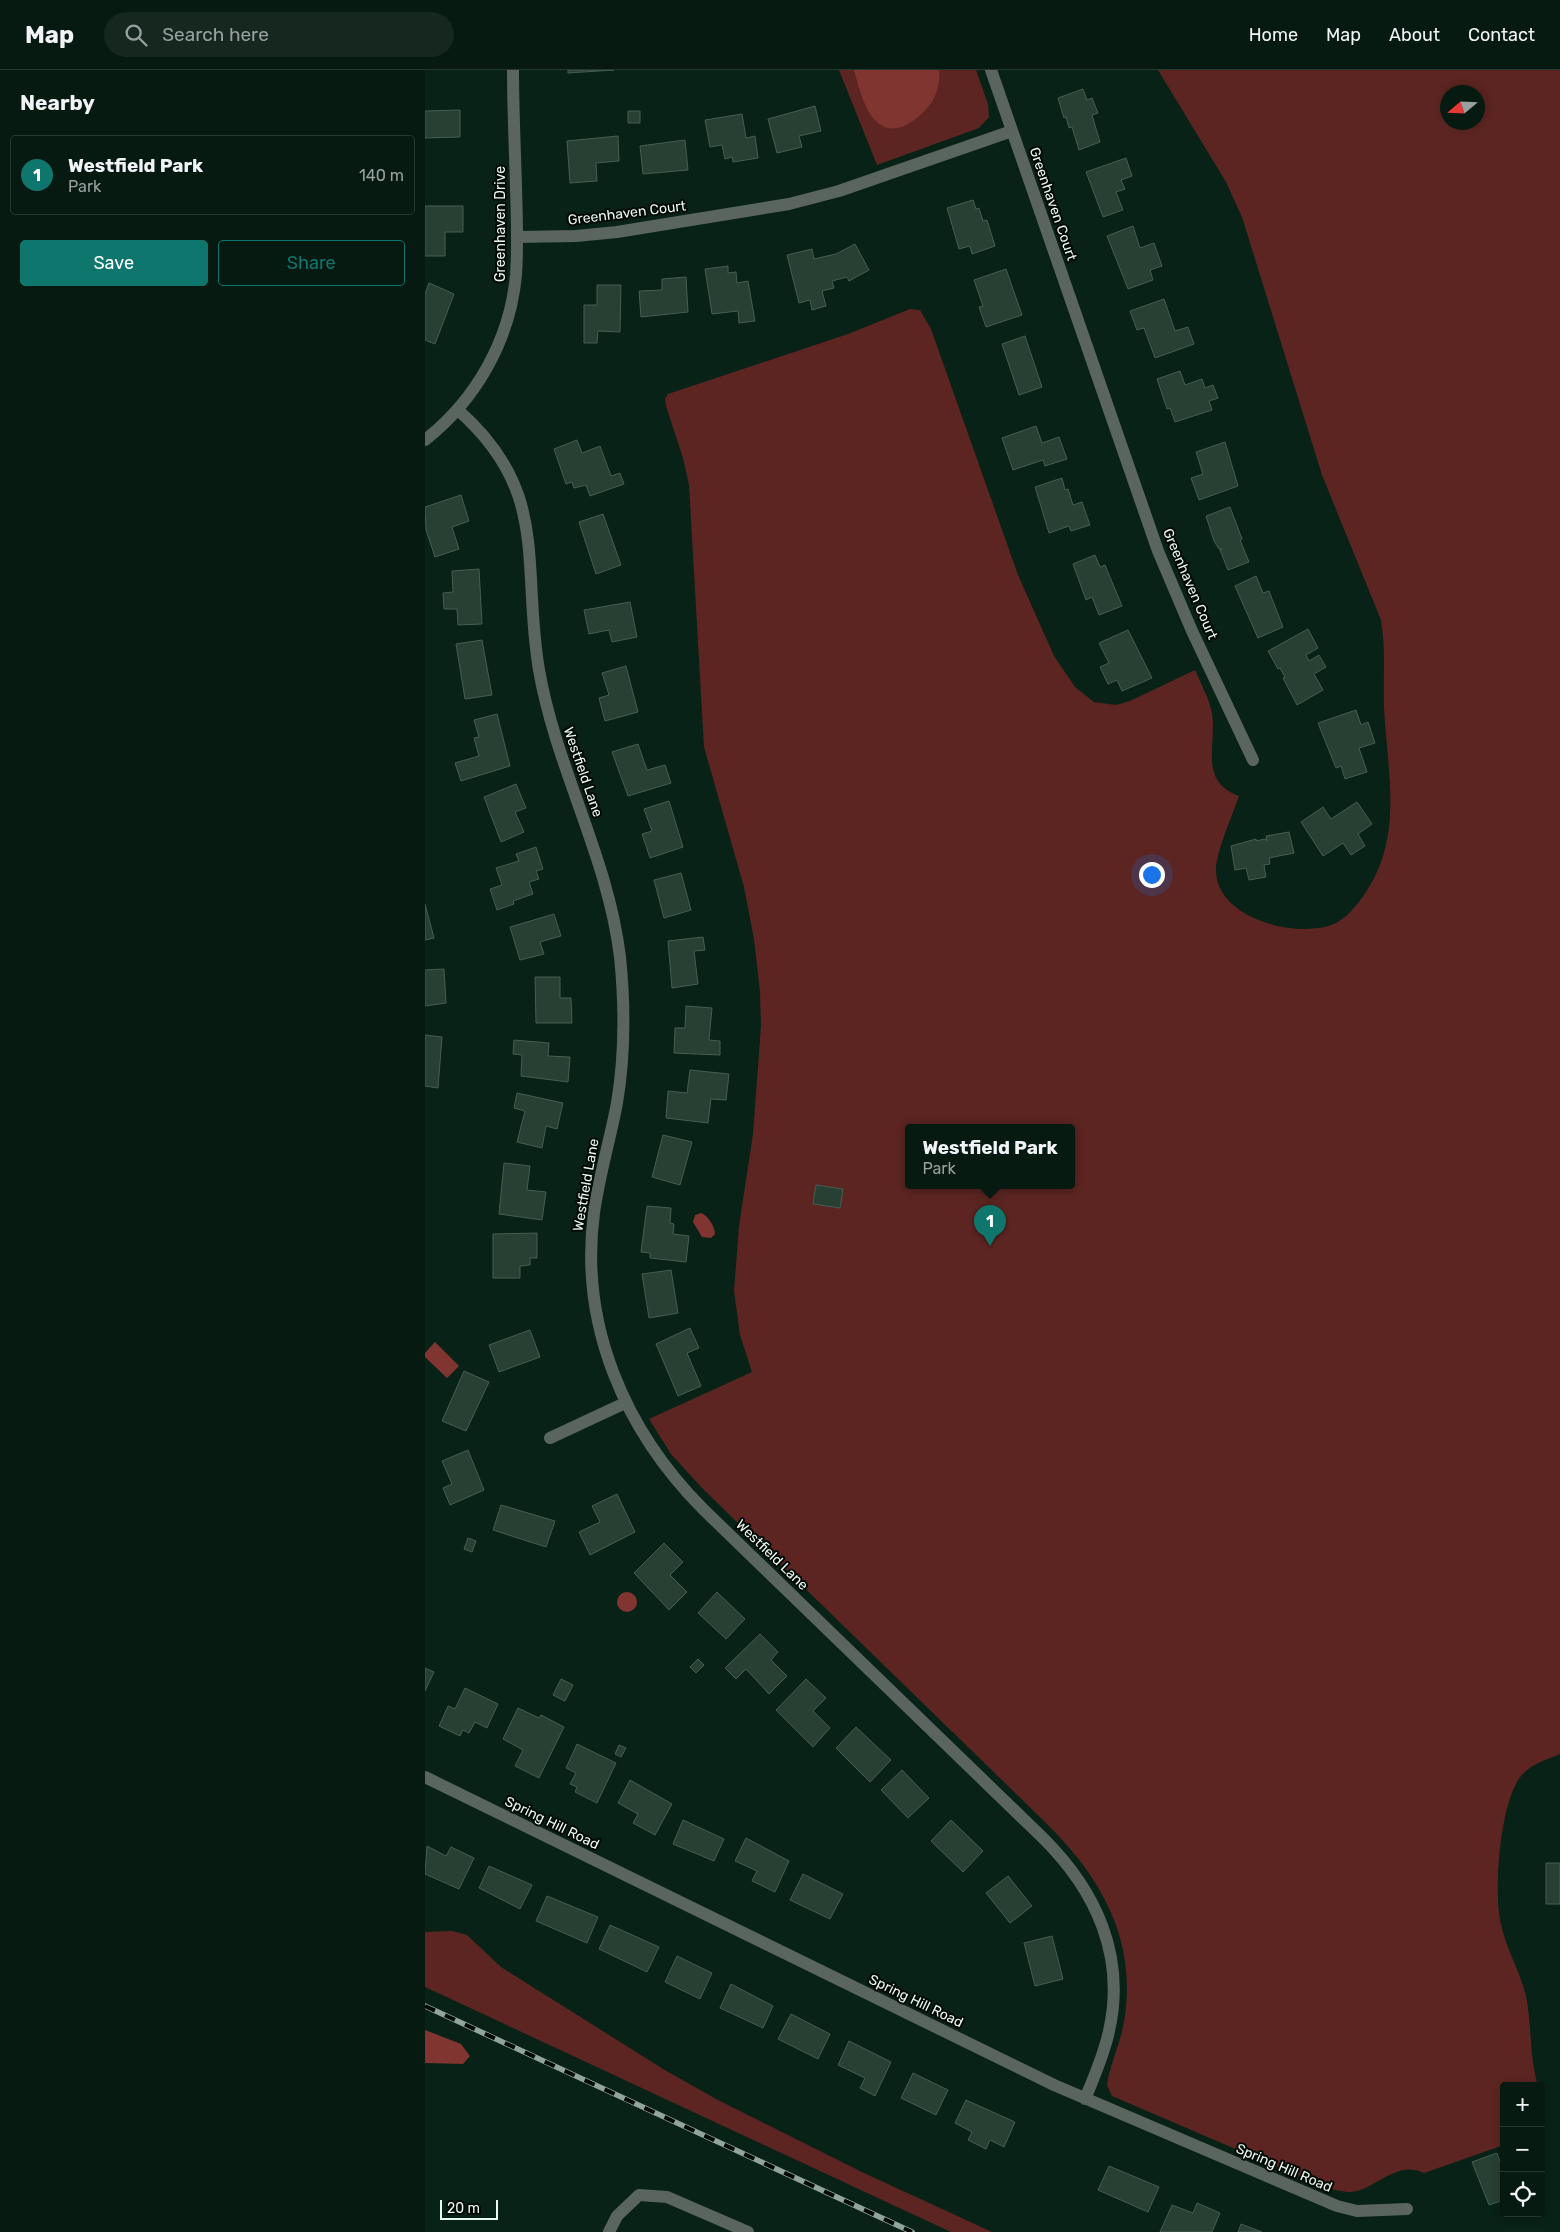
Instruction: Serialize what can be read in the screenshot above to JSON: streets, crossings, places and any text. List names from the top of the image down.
{
  "streets": {
    "street": [
      "Greenhaven Court",
      "Greenhaven Drive",
      "Westfield Lane",
      "Spring Hill Road"
    ]
  },
  "crossings": [
    ["Greenhaven Court", "Greenhaven Drive"],
    ["Greenhaven Drive", "Westfield Lane"],
    ["Westfield Lane", "Spring Hill Road"]
  ],
  "scale_bar": "20 m",
  "north": "left",
  "page": {
    "header": "Map",
    "search": "Search here",
    "nav": [
      "Home",
      "Map",
      "About",
      "Contact"
    ],
    "heading": "Nearby",
    "list": [
      {
        "mark": "1",
        "name": "Westfield Park",
        "note": "Park",
        "value": "140 m"
      }
    ],
    "buttons": ["Save", "Share"],
    "popup": ["Westfield Park", "Park"],
    "pins": "1",
    "map_buttons": ["+", "−"],
    "scale": "20 m"
  }
}
